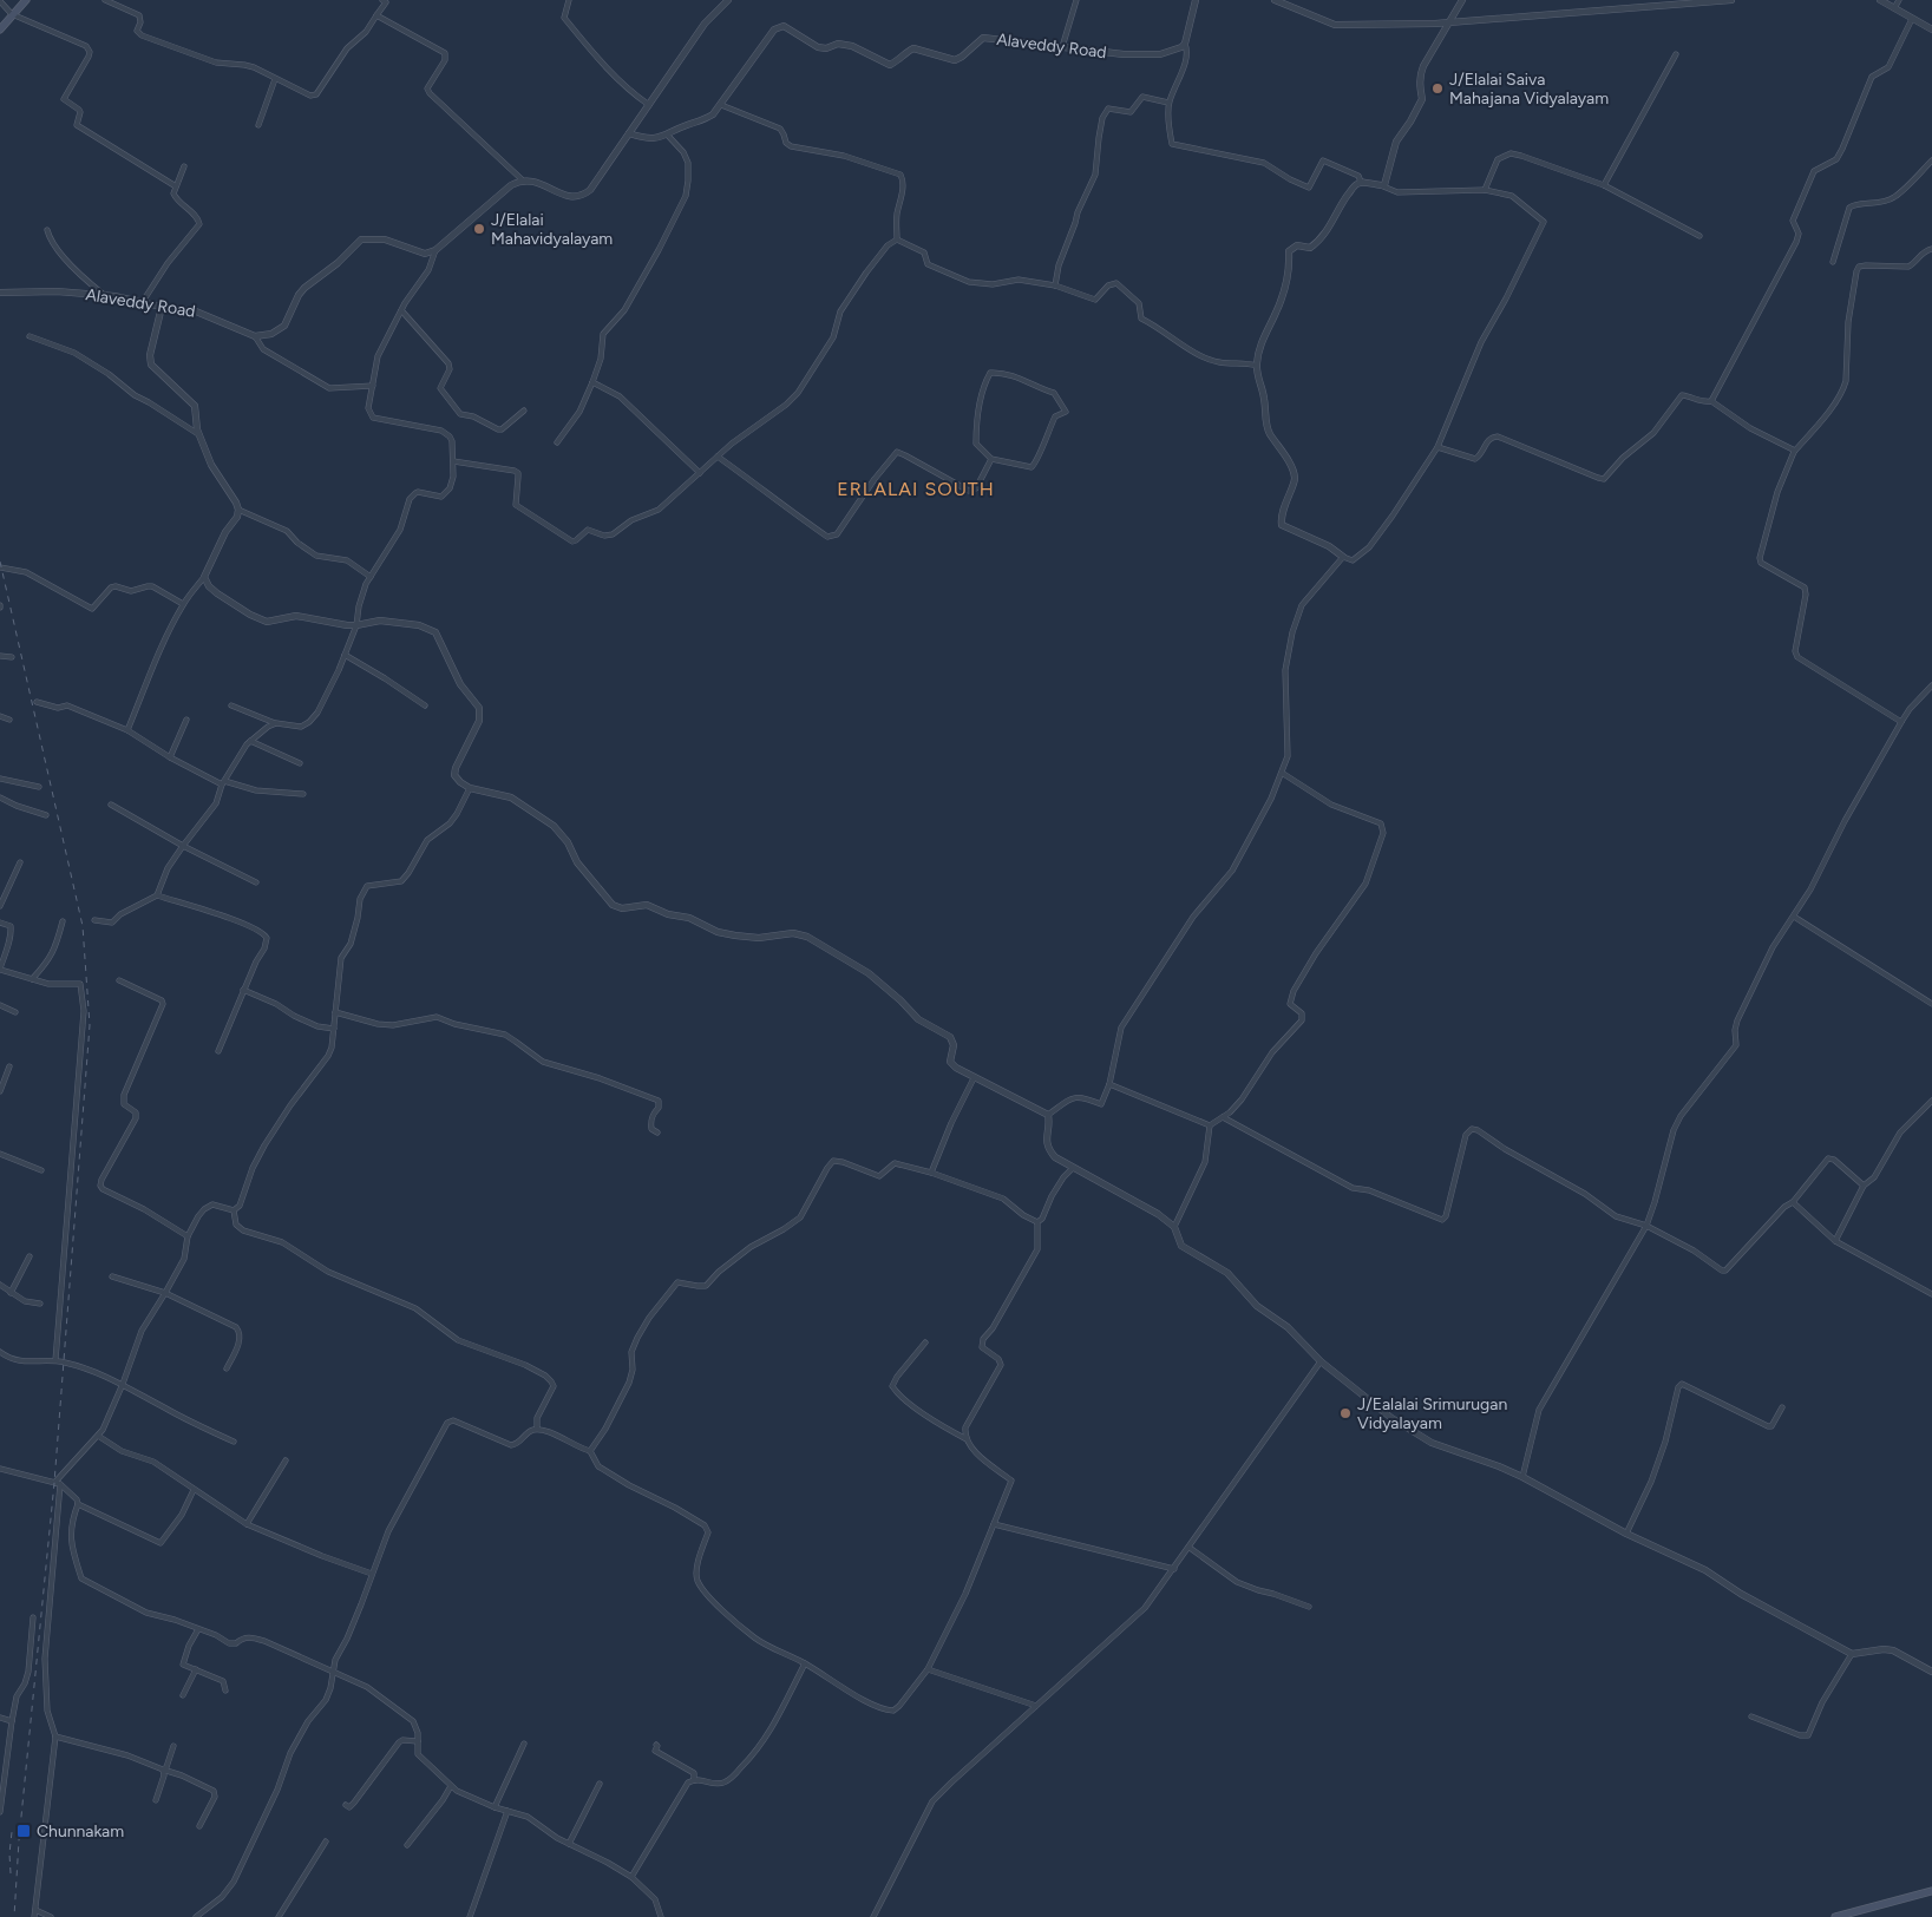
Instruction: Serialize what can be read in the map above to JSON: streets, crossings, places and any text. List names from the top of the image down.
{
  "streets": {
    "street": ["Alaveddy Road"]
  },
  "districts": ["ERLALAI SOUTH"],
  "places": {
    "other": ["J/Elalai Saiva Mahajana Vidyalayam", "J/Elalai Mahavidyalayam", "J/Ealalai Srimurugan Vidyalayam"],
    "transit": ["Chunnakam"]
  }
}
